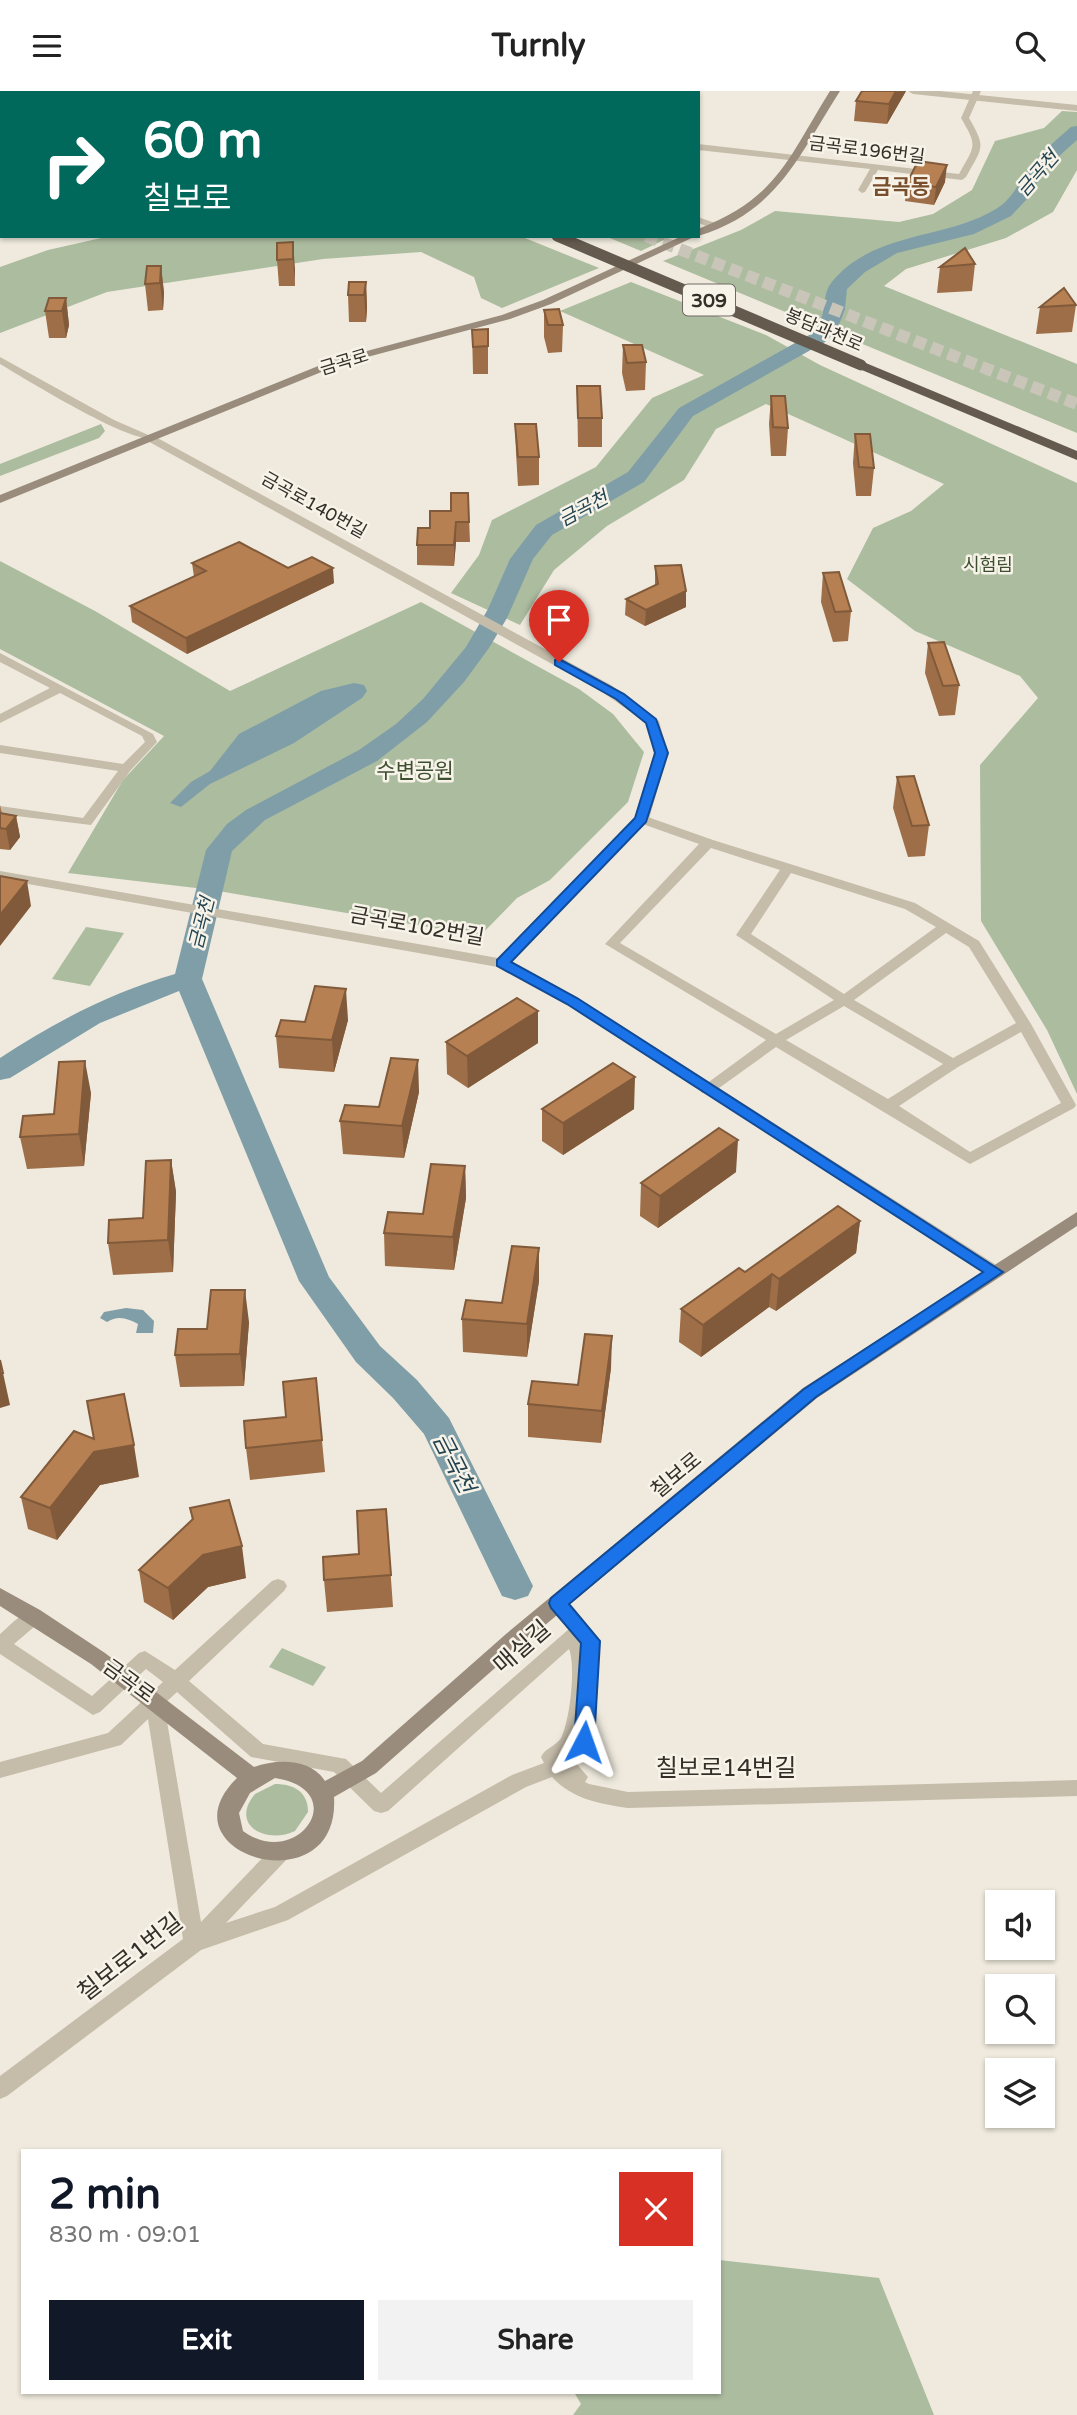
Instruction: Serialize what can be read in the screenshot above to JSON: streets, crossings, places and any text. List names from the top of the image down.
{
  "streets": {
    "highway": ["309", "봉담과천로"],
    "main road": ["금곡로", "칠보로"],
    "street": [
      "금곡로196번길",
      "금곡로140번길",
      "금곡로102번길",
      "매실길",
      "칠보로14번길",
      "칠보로1번길"
    ]
  },
  "crossings": [
    ["금곡로", "금곡로140번길"],
    ["금곡로", "칠보로"],
    ["금곡로", "매실길"],
    ["금곡로", "칠보로1번길"],
    ["금곡로102번길", "칠보로"],
    ["칠보로", "매실길"],
    ["칠보로", "칠보로1번길"],
    ["매실길", "칠보로14번길"]
  ],
  "districts": ["금곡동"],
  "water": ["금곡천"],
  "parks": ["시험림", "수변공원"],
  "page": {
    "header": "Turnly",
    "turn": ["60 m", "칠보로"],
    "heading": ["2 min", "830 m · 09:01"],
    "buttons": ["Exit", "Share"]
  }
}
